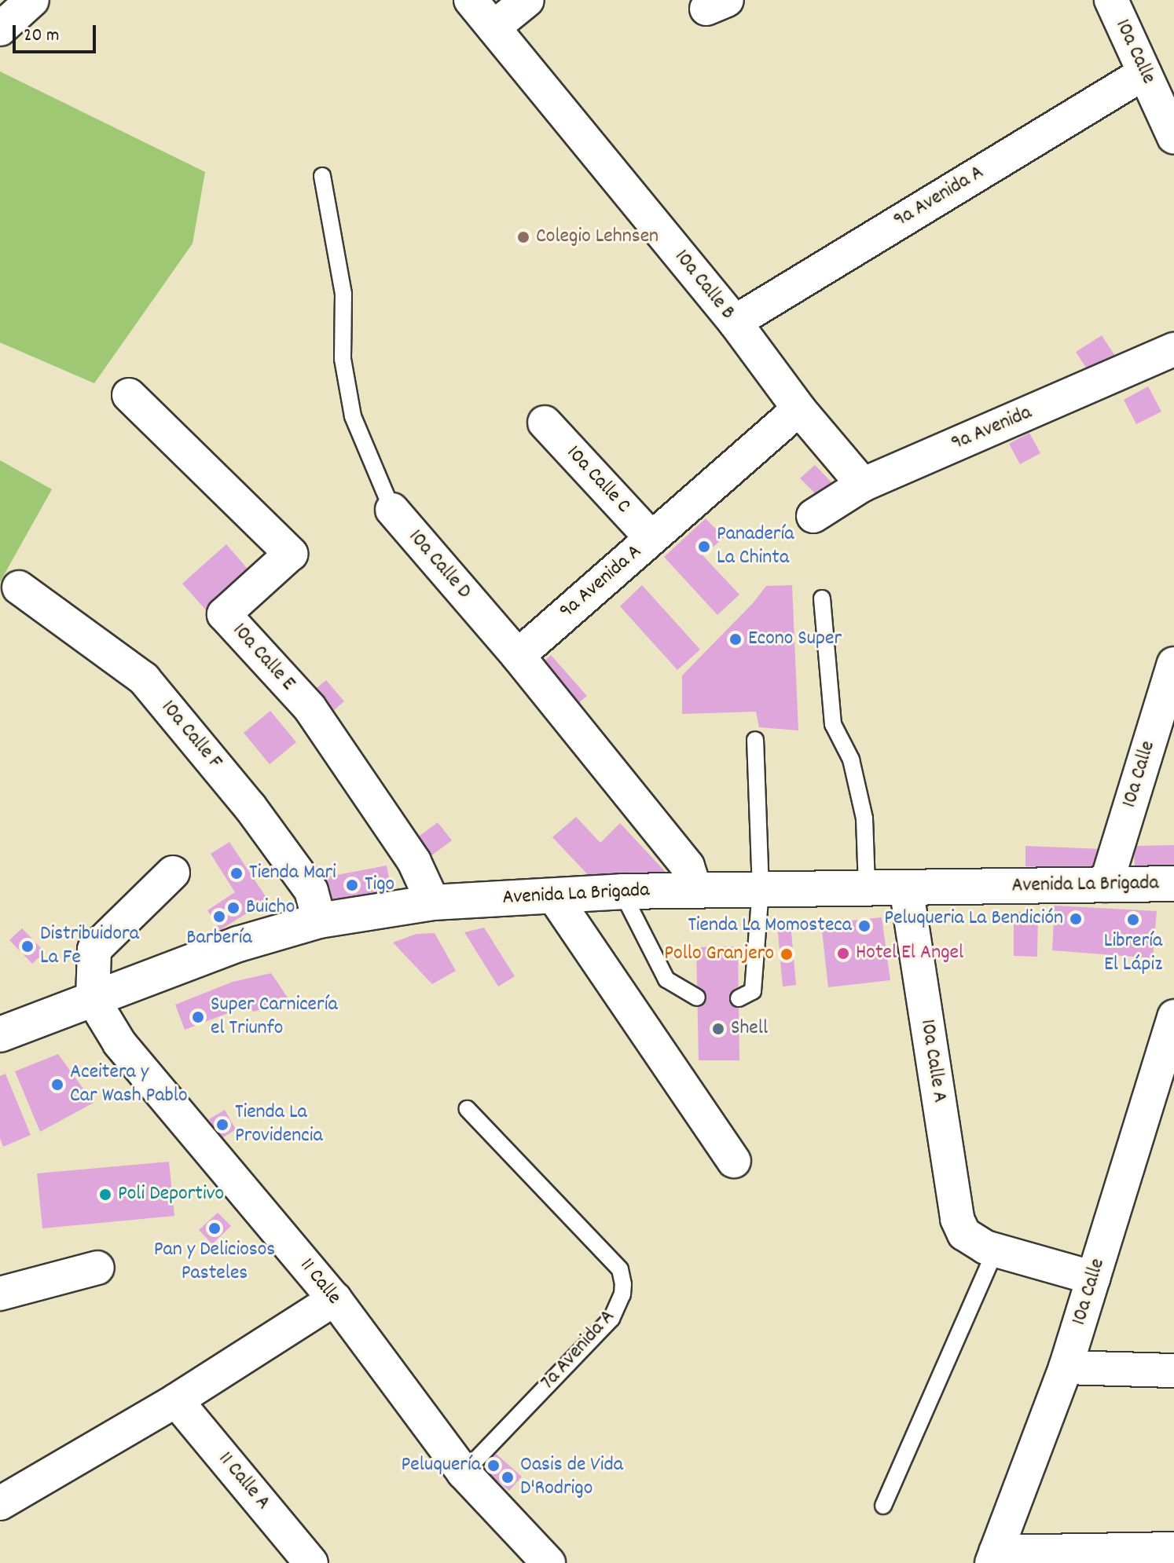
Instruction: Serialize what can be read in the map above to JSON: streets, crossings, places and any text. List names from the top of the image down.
{
  "streets": {
    "main road": ["Avenida La Brigada"],
    "street": [
      "10a Calle",
      "9a Avenida A",
      "10a Calle B",
      "9a Avenida",
      "10a Calle C",
      "10a Calle D",
      "10a Calle E",
      "10a Calle F",
      "10a Calle A",
      "11 Calle",
      "11 Calle A"
    ],
    "lane": ["7a Avenida A"]
  },
  "crossings": [
    ["10a Calle", "9a Avenida A"],
    ["10a Calle", "Avenida La Brigada"],
    ["9a Avenida A", "10a Calle B"],
    ["9a Avenida A", "10a Calle C"],
    ["9a Avenida A", "10a Calle D"],
    ["10a Calle B", "9a Avenida"],
    ["10a Calle D", "Avenida La Brigada"],
    ["10a Calle E", "Avenida La Brigada"],
    ["10a Calle F", "Avenida La Brigada"],
    ["Avenida La Brigada", "10a Calle A"],
    ["Avenida La Brigada", "11 Calle"],
    ["11 Calle", "7a Avenida A"]
  ],
  "places": [
    "Colegio Lehnsen",
    "Panadería La Chinta",
    "Econo Super",
    "Tienda Mari",
    "Tigo",
    "Buicho",
    "Barbería",
    "Peluqueria La Bendición",
    "Librería El Lápiz",
    "Tienda La Momosteca",
    "Distribuidora La Fe",
    "Hotel El Angel",
    "Pollo Granjero",
    "Super Carnicería el Triunfo",
    "Shell",
    "Aceitera y Car Wash Pablo",
    "Tienda La Providencia",
    "Poli Deportivo",
    "Pan y Deliciosos Pasteles",
    "Peluquería",
    "Oasis de Vida D'Rodrigo"
  ],
  "scale_bar": "20 m"
}
